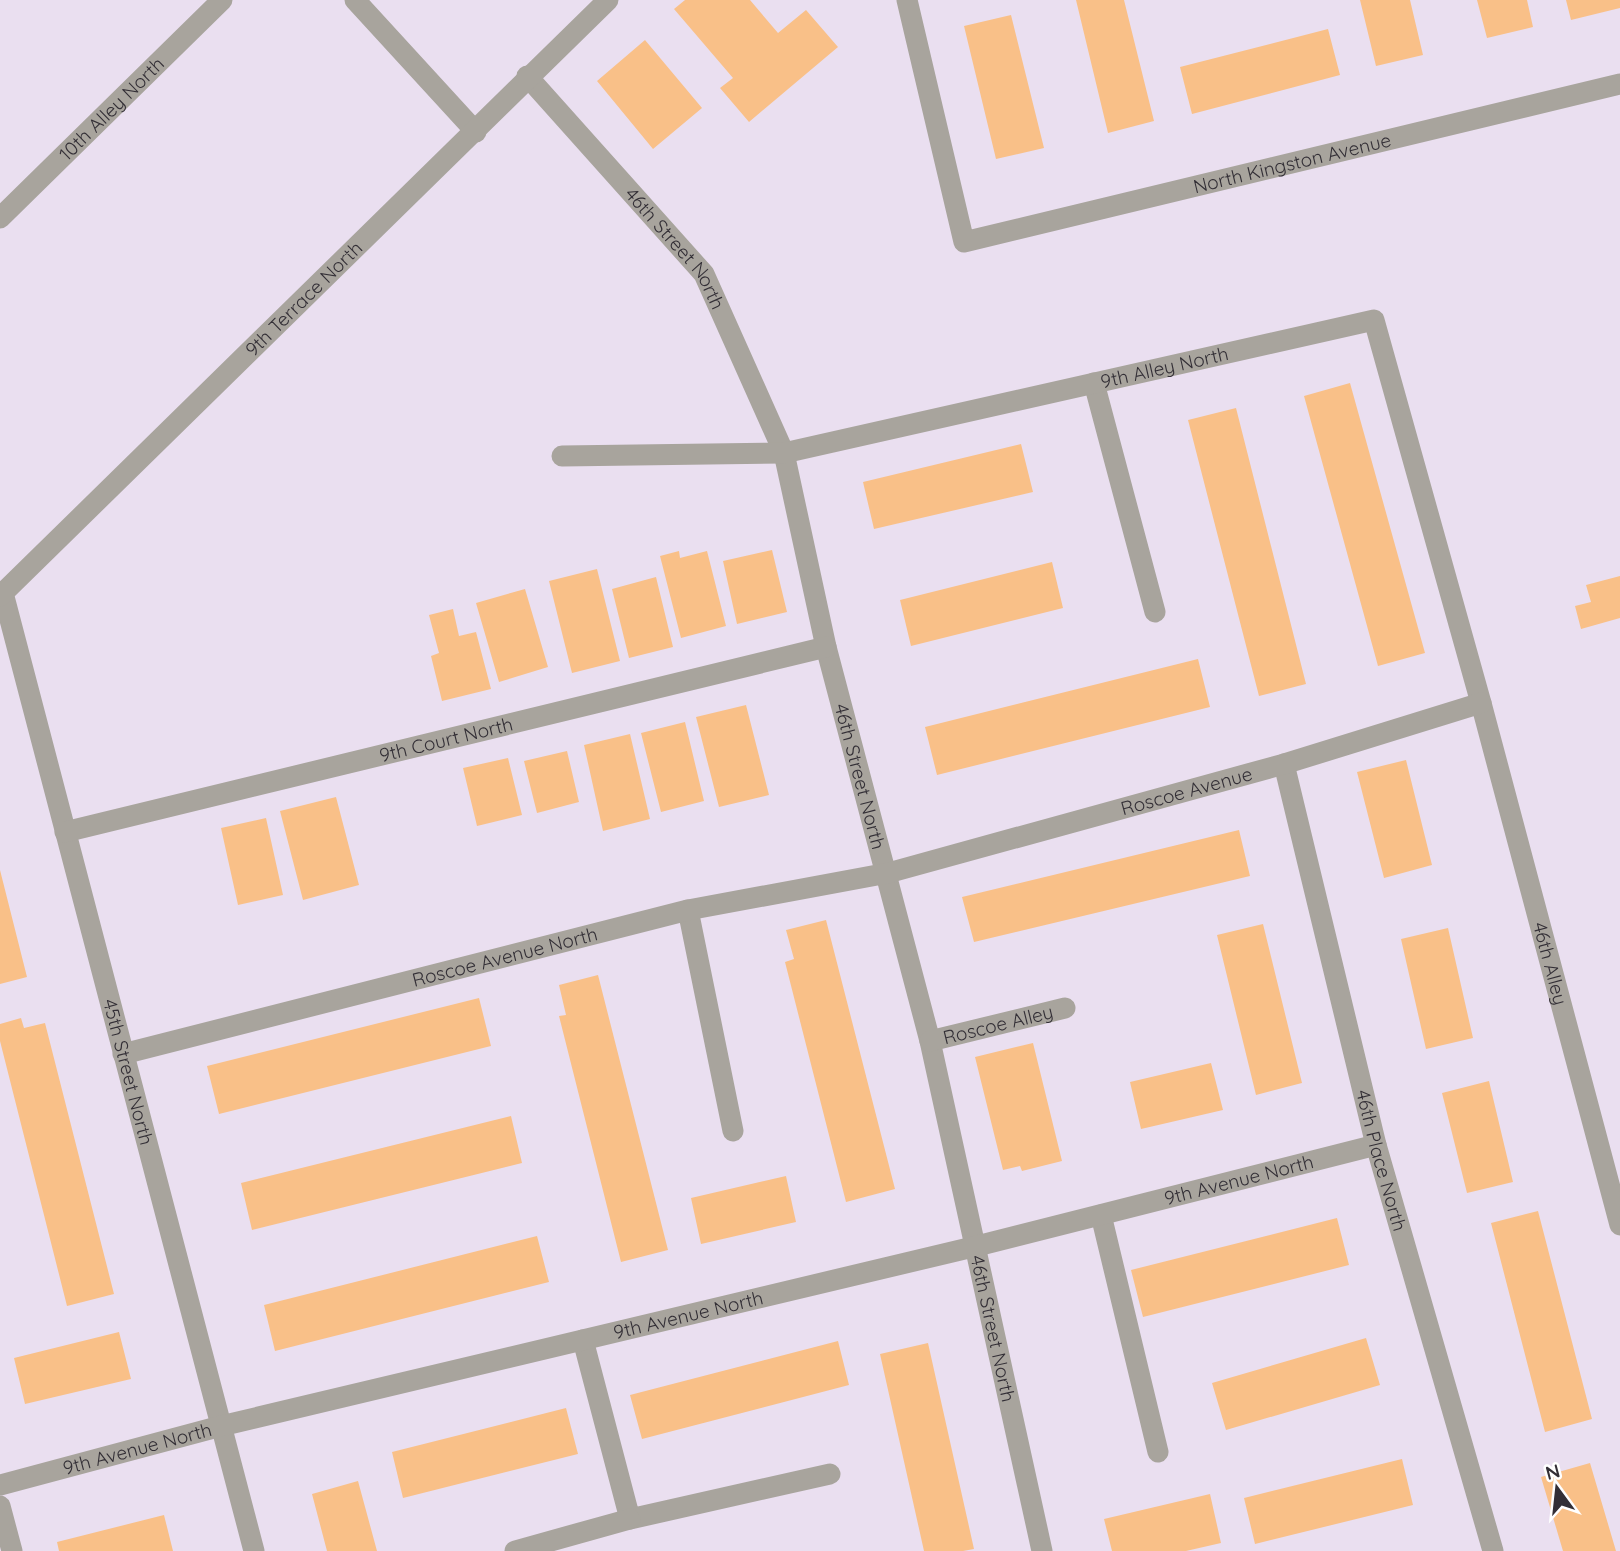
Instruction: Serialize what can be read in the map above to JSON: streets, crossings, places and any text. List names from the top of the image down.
{
  "streets": {
    "street": [
      "10th Alley North",
      "North Kingston Avenue",
      "46th Street North",
      "9th Terrace North",
      "9th Alley North",
      "9th Court North",
      "Roscoe Avenue",
      "Roscoe Avenue North",
      "46th Alley",
      "Roscoe Alley",
      "45th Street North",
      "46th Place North",
      "9th Avenue North"
    ]
  },
  "crossings": [
    ["46th Street North", "9th Terrace North"],
    ["46th Street North", "9th Alley North"],
    ["46th Street North", "9th Court North"],
    ["46th Street North", "Roscoe Avenue"],
    ["46th Street North", "Roscoe Avenue North"],
    ["46th Street North", "Roscoe Alley"],
    ["46th Street North", "9th Avenue North"],
    ["9th Terrace North", "45th Street North"],
    ["9th Alley North", "Roscoe Avenue"],
    ["9th Alley North", "46th Alley"],
    ["9th Court North", "45th Street North"],
    ["Roscoe Avenue", "Roscoe Avenue North"],
    ["Roscoe Avenue", "46th Alley"],
    ["Roscoe Avenue", "46th Place North"],
    ["Roscoe Avenue North", "45th Street North"],
    ["45th Street North", "9th Avenue North"],
    ["46th Place North", "9th Avenue North"]
  ],
  "north": "top"
}
